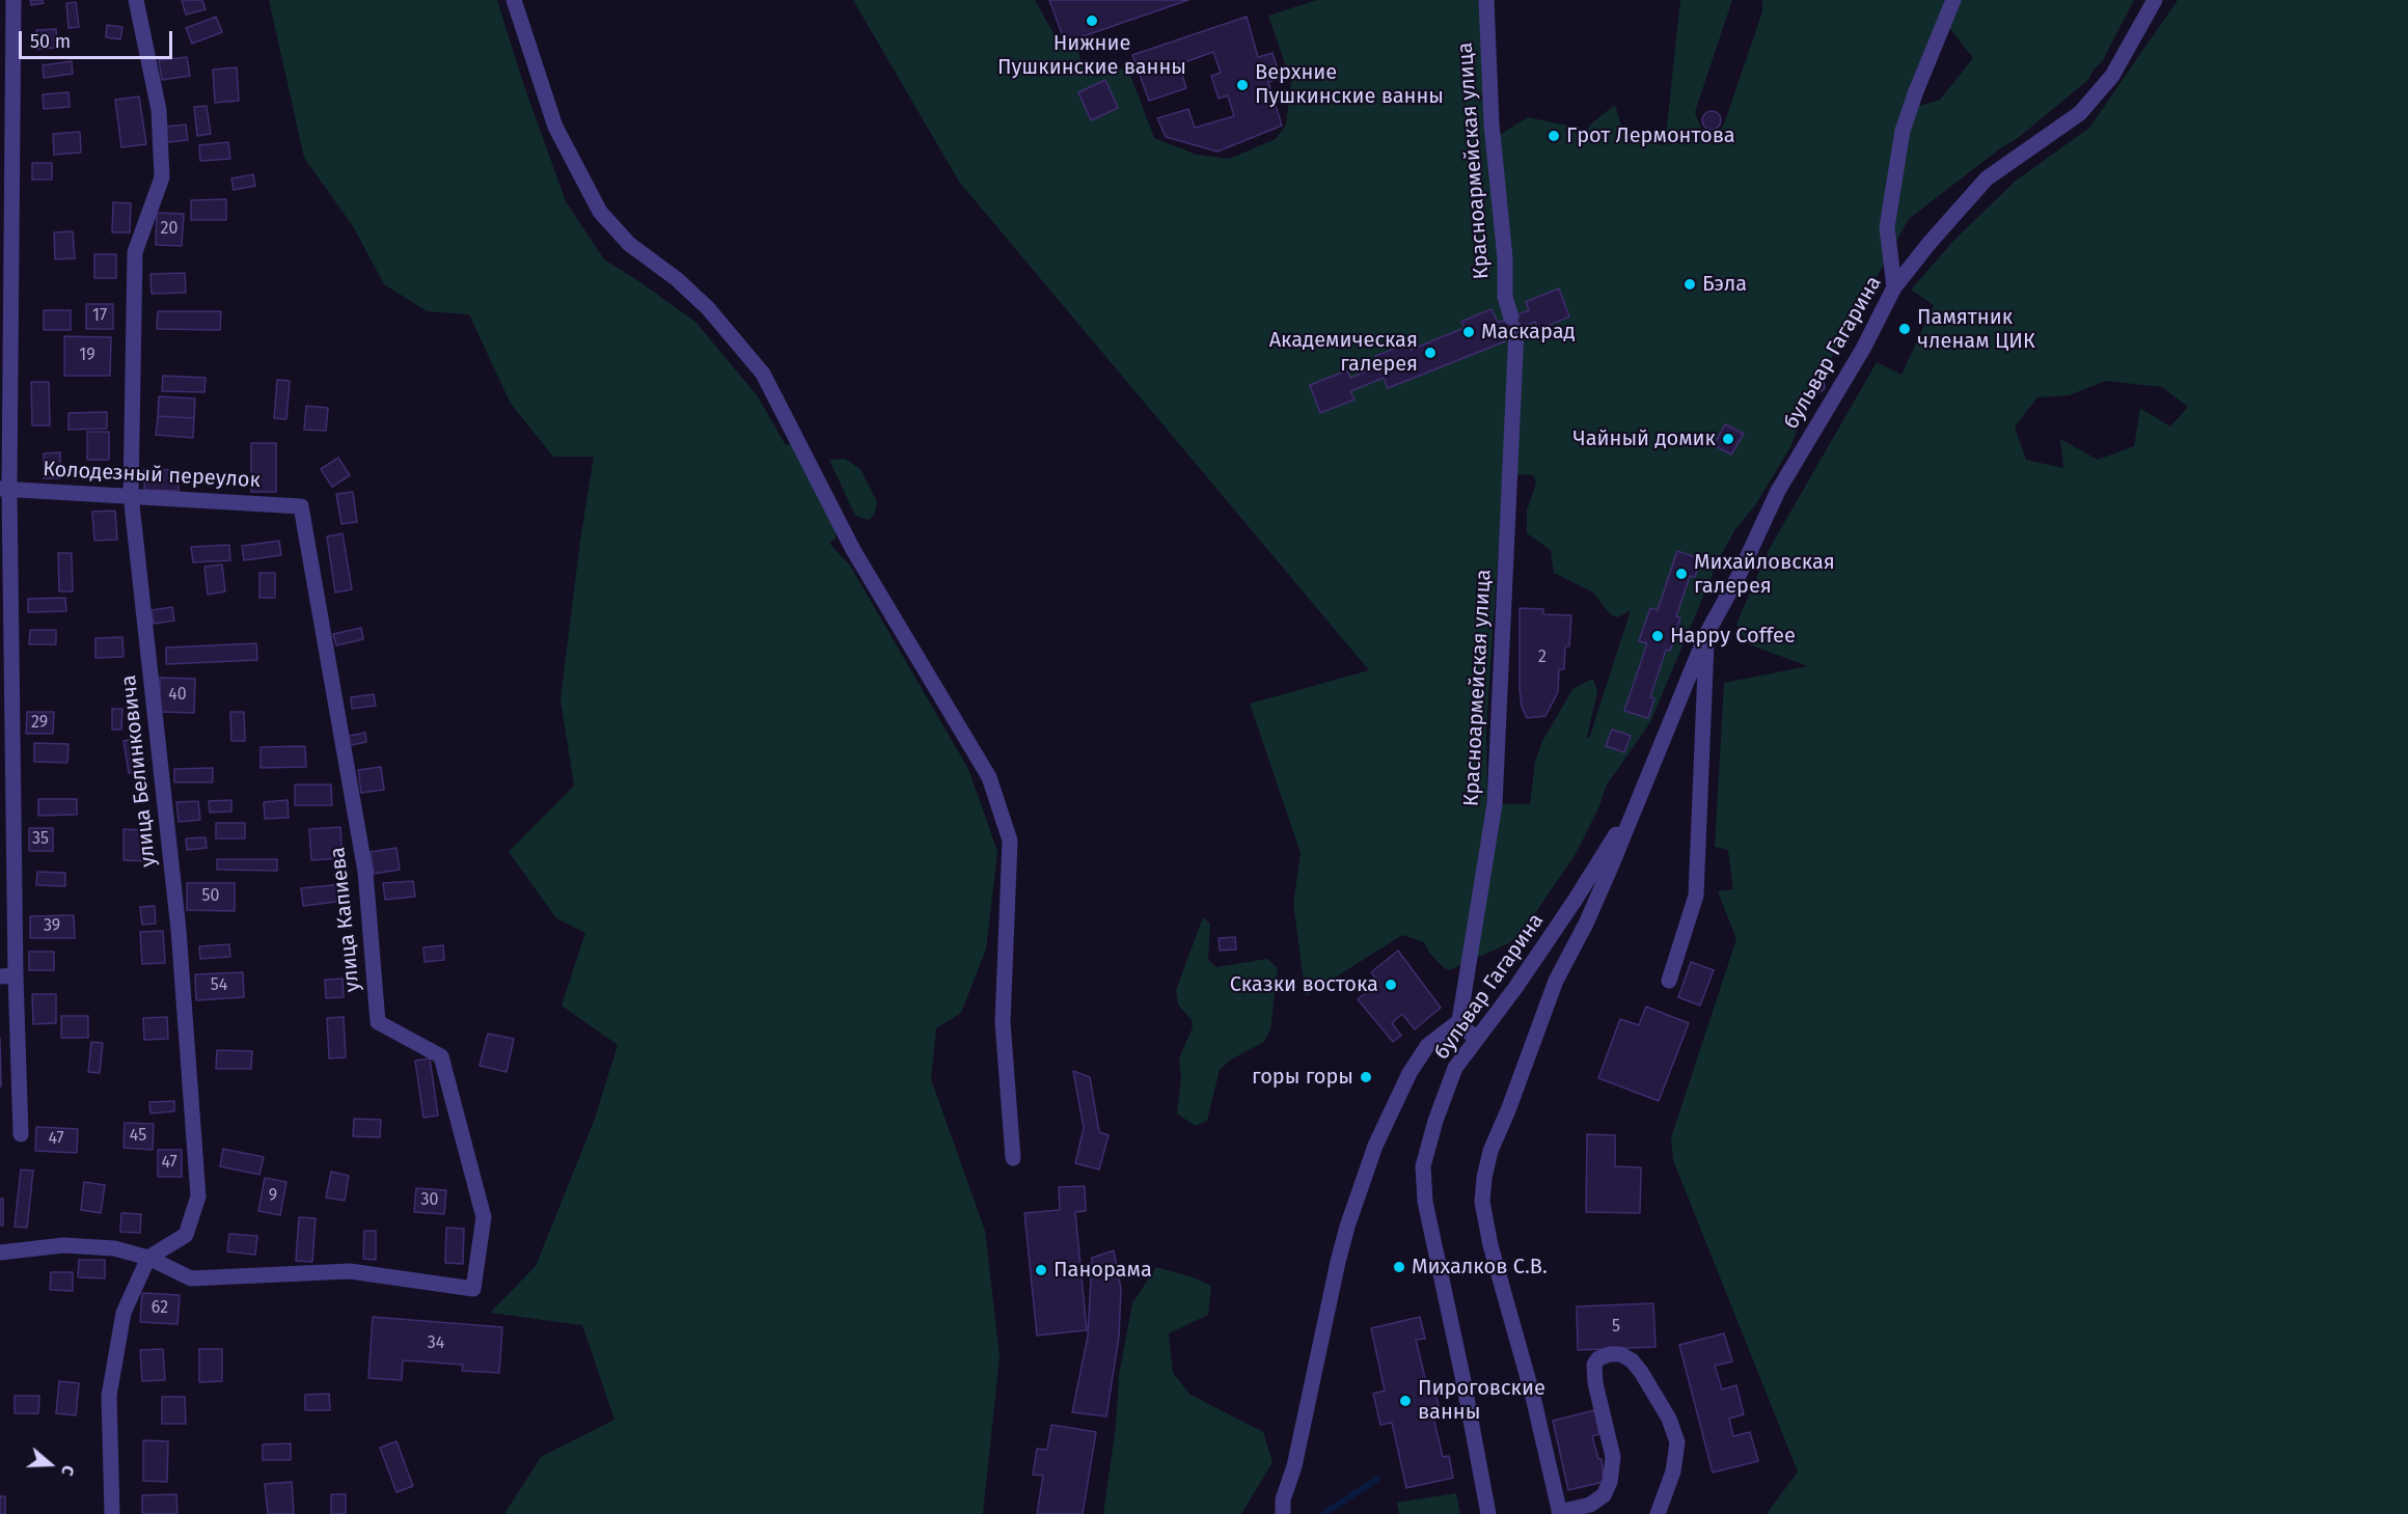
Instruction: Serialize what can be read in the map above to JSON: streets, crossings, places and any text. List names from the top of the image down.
{
  "streets": {
    "street": [
      "Красноармейская улица",
      "бульвар Гагарина",
      "Колодезный переулок",
      "улица Белинковича",
      "улица Капиева"
    ]
  },
  "crossings": [
    ["Колодезный переулок", "улица Белинковича"],
    ["Колодезный переулок", "улица Капиева"],
    ["улица Белинковича", "улица Капиева"]
  ],
  "places": [
    "Нижние Пушкинские ванны",
    "Верхние Пушкинские ванны",
    "Грот Лермонтова",
    "Бэла",
    "Памятник членам ЦИК",
    "Маскарад",
    "Академическая галерея",
    "Чайный домик",
    "Михайловская галерея",
    "Happy Coffee",
    "Сказки востока",
    "горы горы",
    "Михалков С.В.",
    "Панорама",
    "Пироговские ванны"
  ],
  "house_numbers": [
    "20",
    "17",
    "19",
    "2",
    "40",
    "29",
    "35",
    "50",
    "39",
    "54",
    "45",
    "47",
    "47",
    "9",
    "30",
    "62",
    "5",
    "34"
  ],
  "scale_bar": "50 m",
  "north": "right"
}
